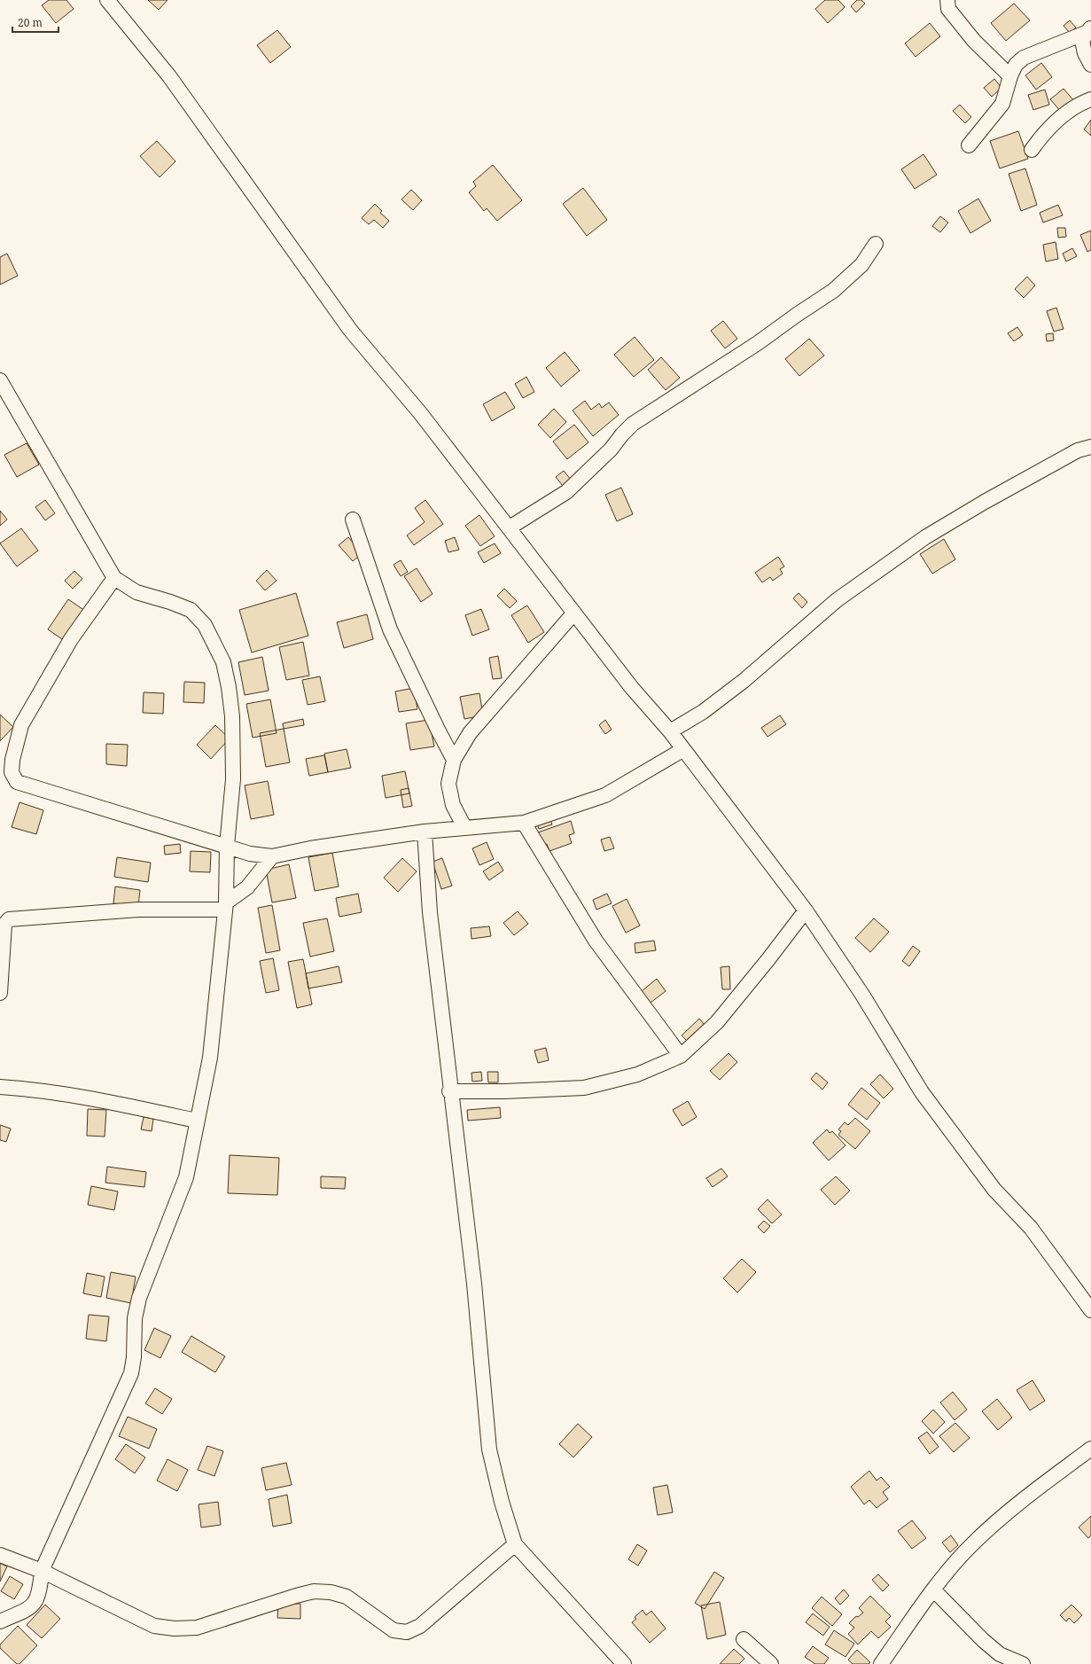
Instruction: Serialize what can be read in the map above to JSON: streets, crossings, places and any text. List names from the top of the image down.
{
  "scale_bar": "20 m"
}
